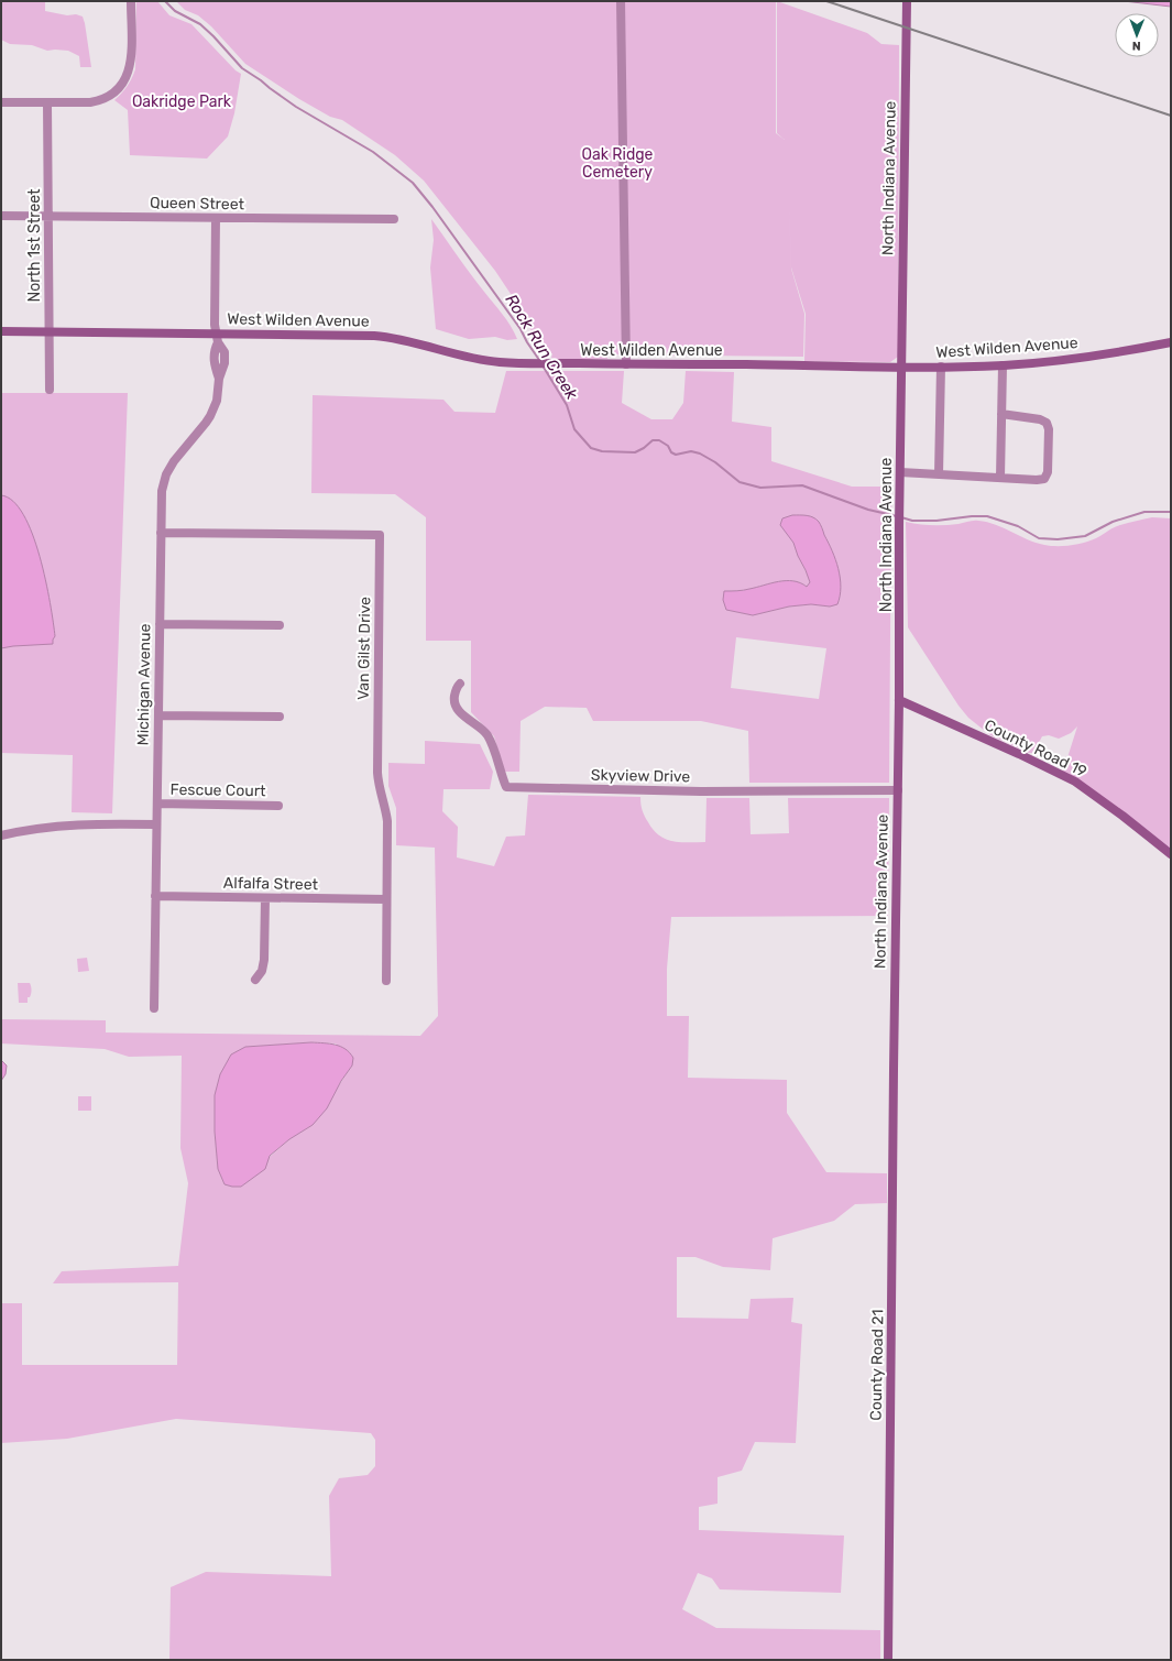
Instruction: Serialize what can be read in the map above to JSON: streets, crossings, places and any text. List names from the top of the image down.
{
  "streets": {
    "street": [
      "North Indiana Avenue",
      "Queen Street",
      "North 1st Street",
      "West Wilden Avenue",
      "Van Gilst Drive",
      "Michigan Avenue",
      "County Road 19",
      "Skyview Drive",
      "Fescue Court",
      "Alfalfa Street",
      "County Road 21"
    ]
  },
  "crossings": [
    ["North Indiana Avenue", "West Wilden Avenue"],
    ["North Indiana Avenue", "County Road 19"],
    ["North Indiana Avenue", "Skyview Drive"],
    ["North Indiana Avenue", "County Road 21"],
    ["Queen Street", "North 1st Street"],
    ["Queen Street", "Michigan Avenue"],
    ["North 1st Street", "West Wilden Avenue"],
    ["West Wilden Avenue", "Michigan Avenue"],
    ["Van Gilst Drive", "Michigan Avenue"],
    ["Van Gilst Drive", "Alfalfa Street"],
    ["Michigan Avenue", "Fescue Court"],
    ["Michigan Avenue", "Alfalfa Street"]
  ],
  "water": ["Rock Run Creek"],
  "parks": ["Oakridge Park", "Oak Ridge Cemetery"],
  "north": "bottom"
}
